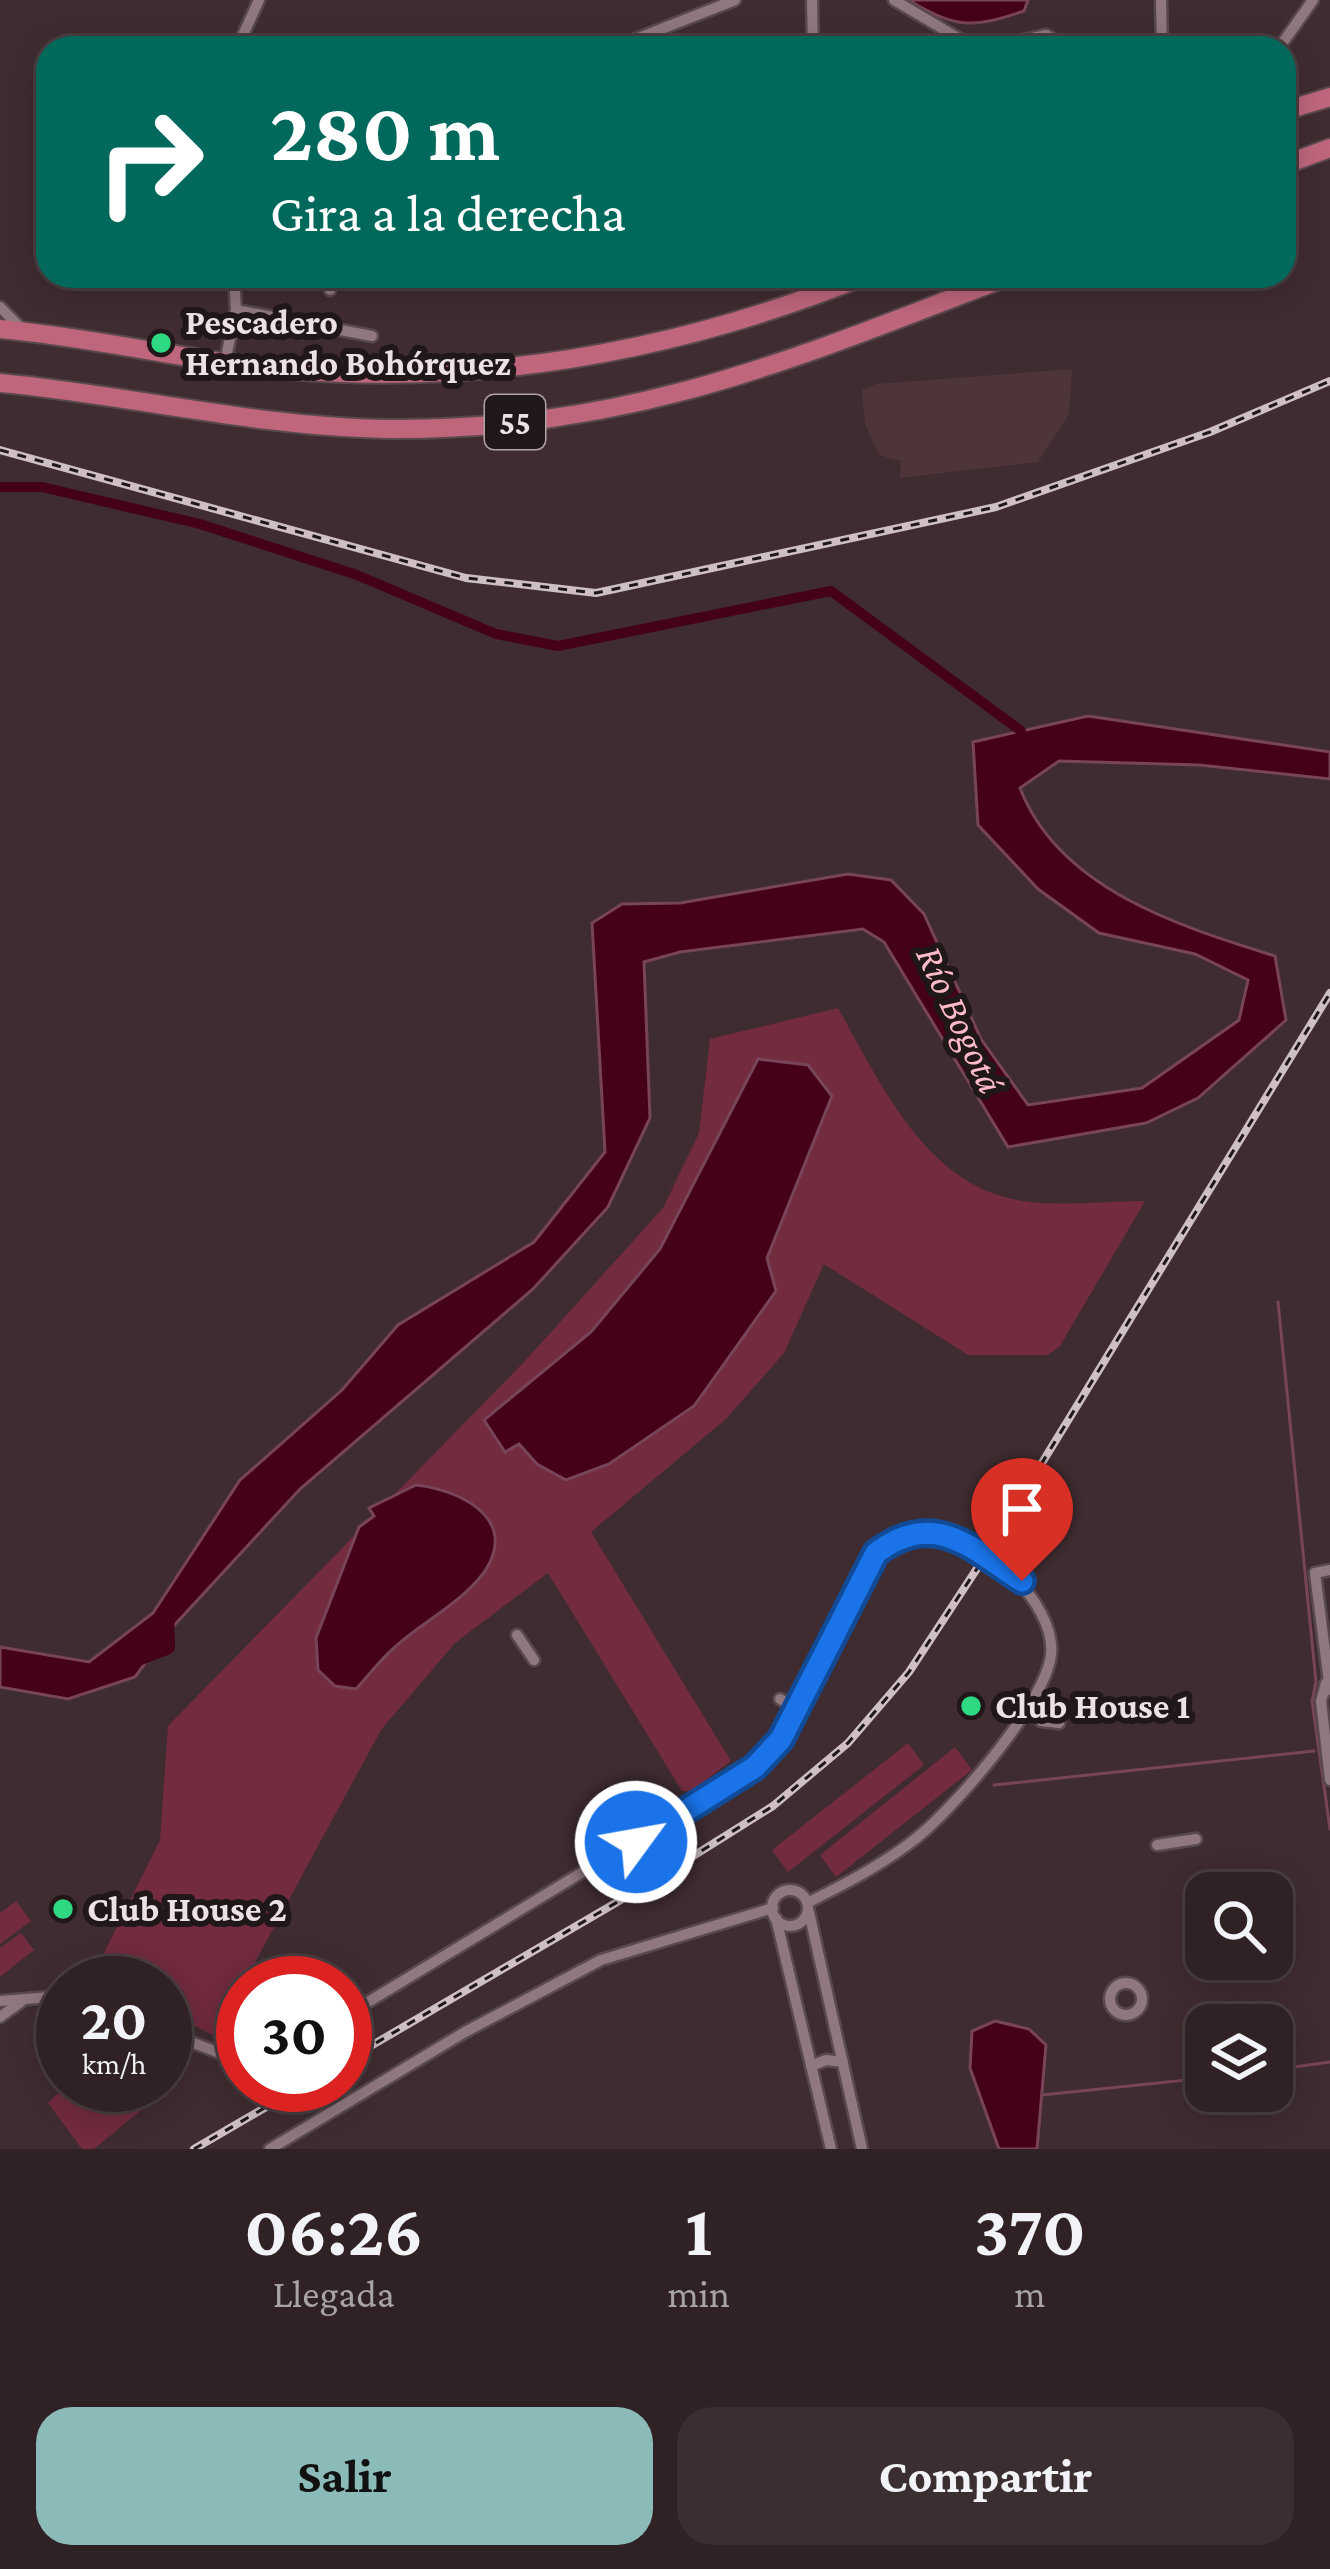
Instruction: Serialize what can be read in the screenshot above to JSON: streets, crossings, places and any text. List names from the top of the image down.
{
  "streets": {
    "highway": ["55"]
  },
  "water": ["Río Bogotá"],
  "places": ["Pescadero Hernando Bohórquez", "Club House 1", "Club House 2"],
  "page": {
    "turn": ["280 m", "Gira a la derecha"],
    "speed": "20 km/h",
    "limit": "30",
    "eta": [
      "06:26",
      "Llegada",
      "1",
      "min",
      "370",
      "m"
    ],
    "buttons": ["Salir", "Compartir"]
  }
}
